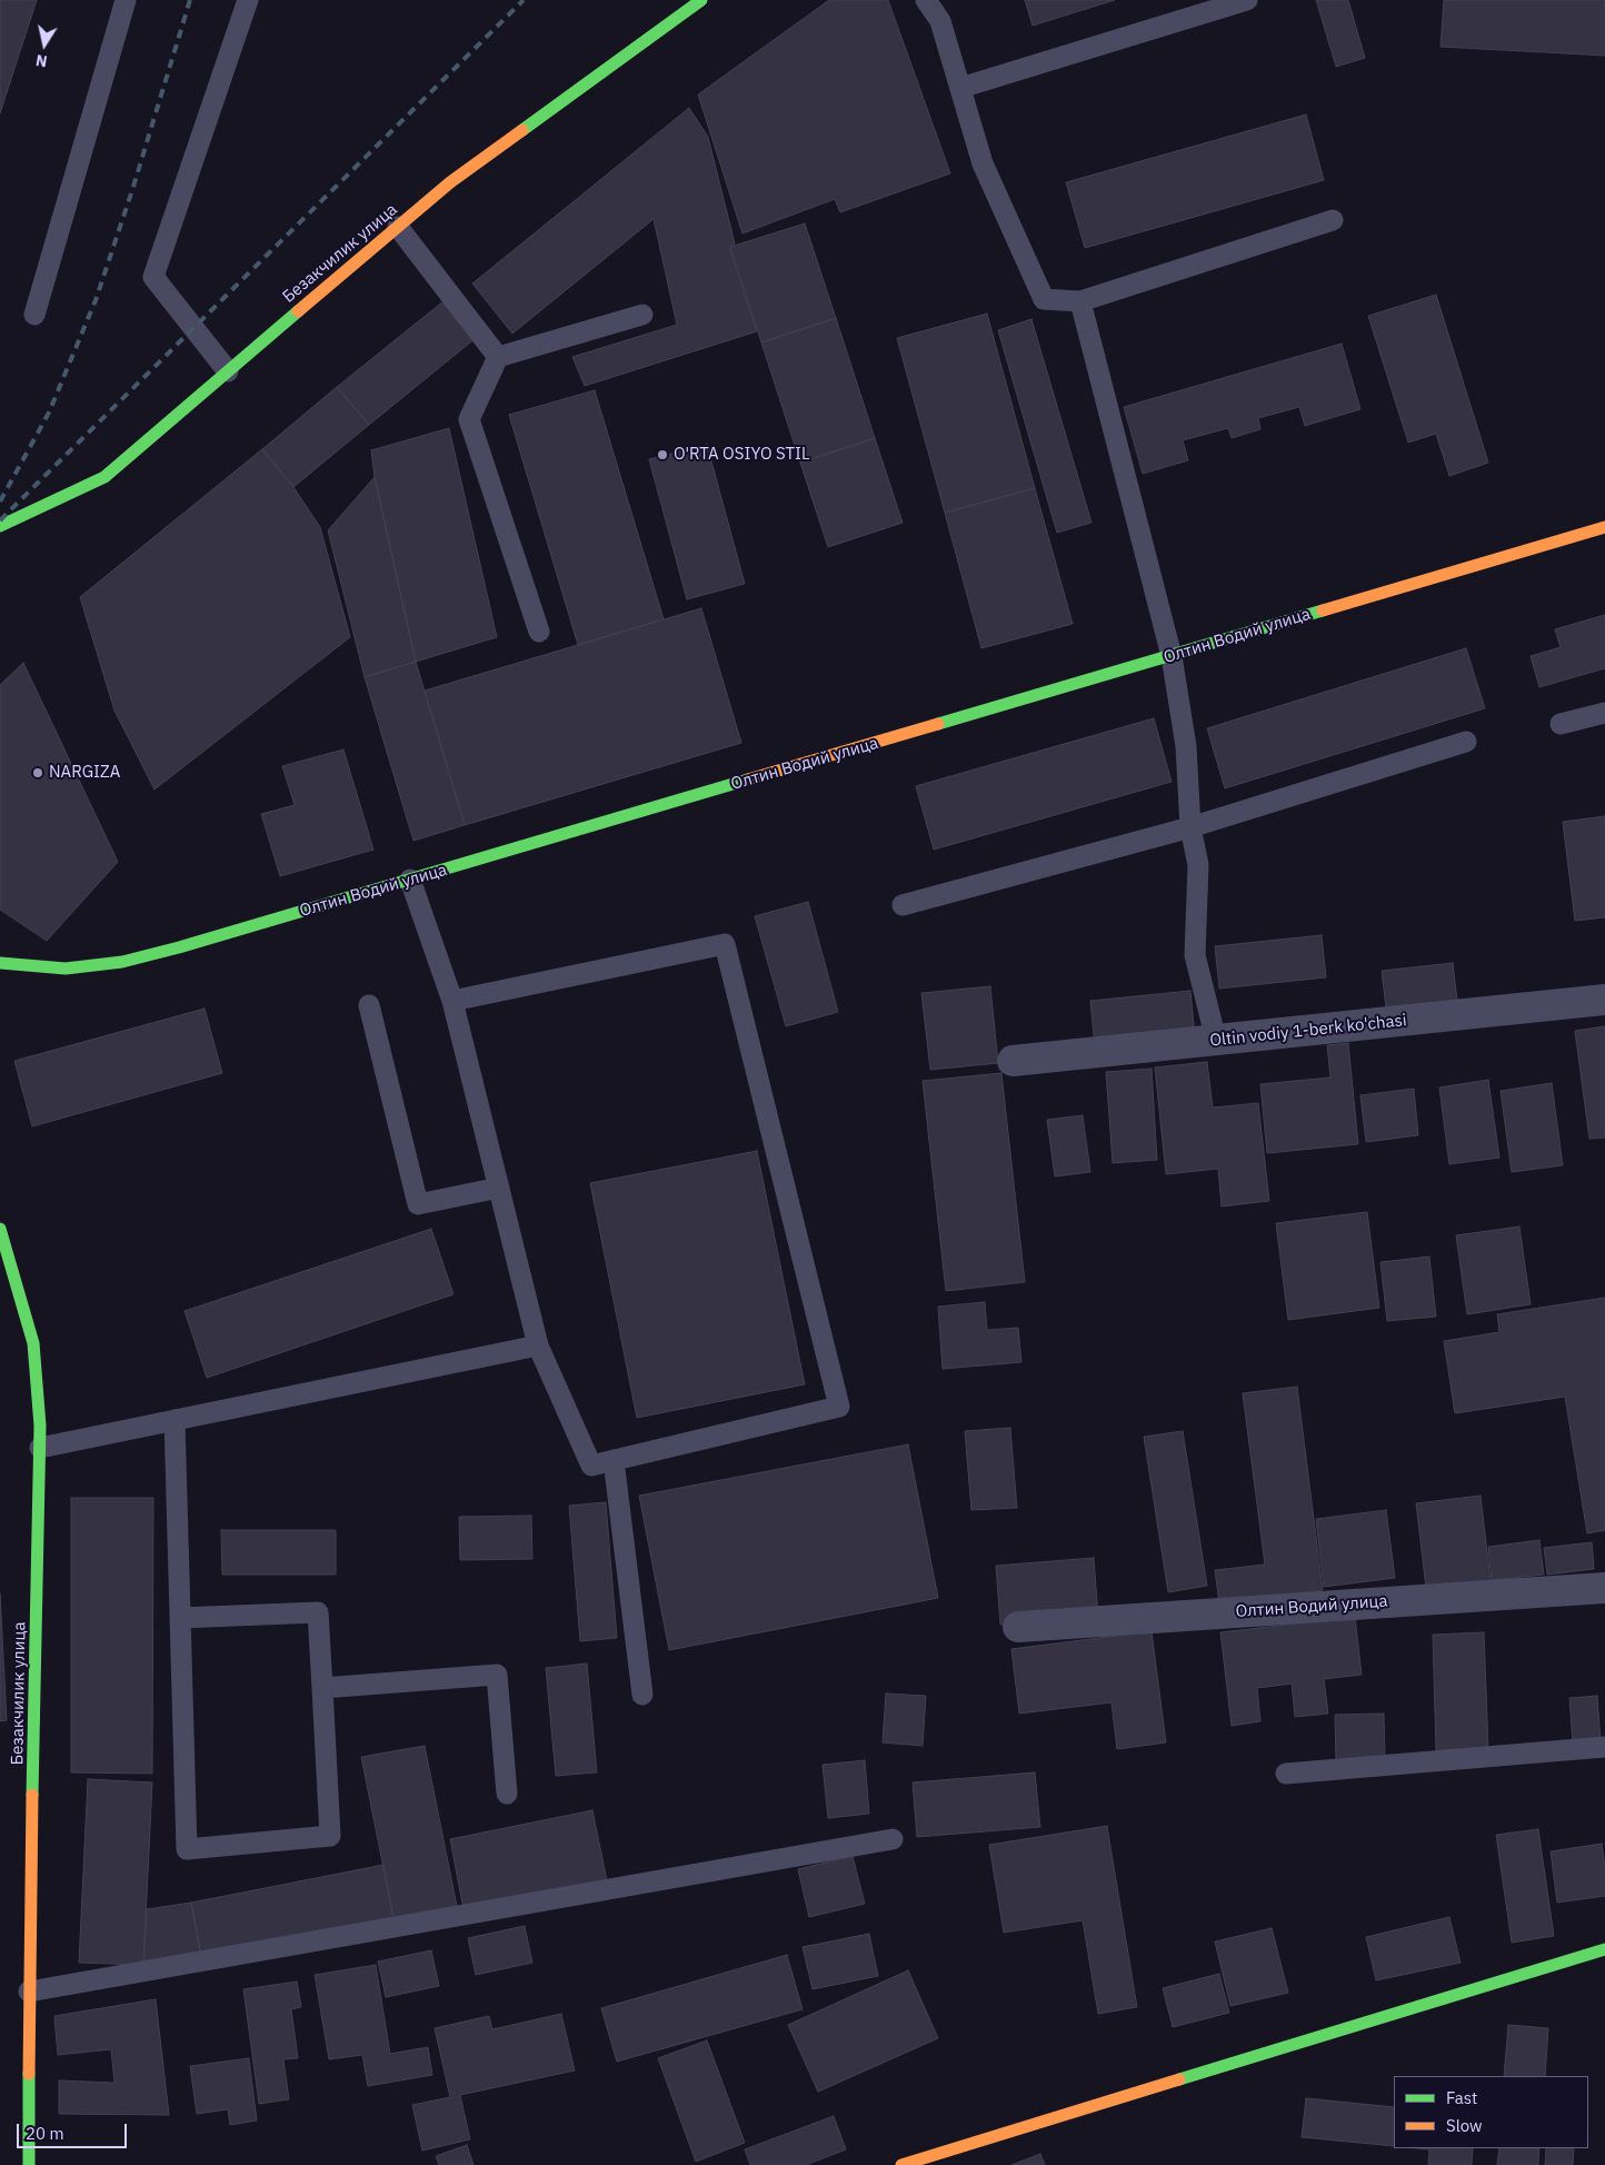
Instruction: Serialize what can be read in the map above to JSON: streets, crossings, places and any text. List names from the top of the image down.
{
  "streets": {
    "street": ["Безакчилик улица", "Олтин Водий улица", "Oltin vodiy 1-berk ko'chasi"]
  },
  "places": ["O'RTA OSIYO STIL", "NARGIZA"],
  "legend": ["Fast", "Slow"],
  "scale_bar": "20 m",
  "north": "bottom"
}
